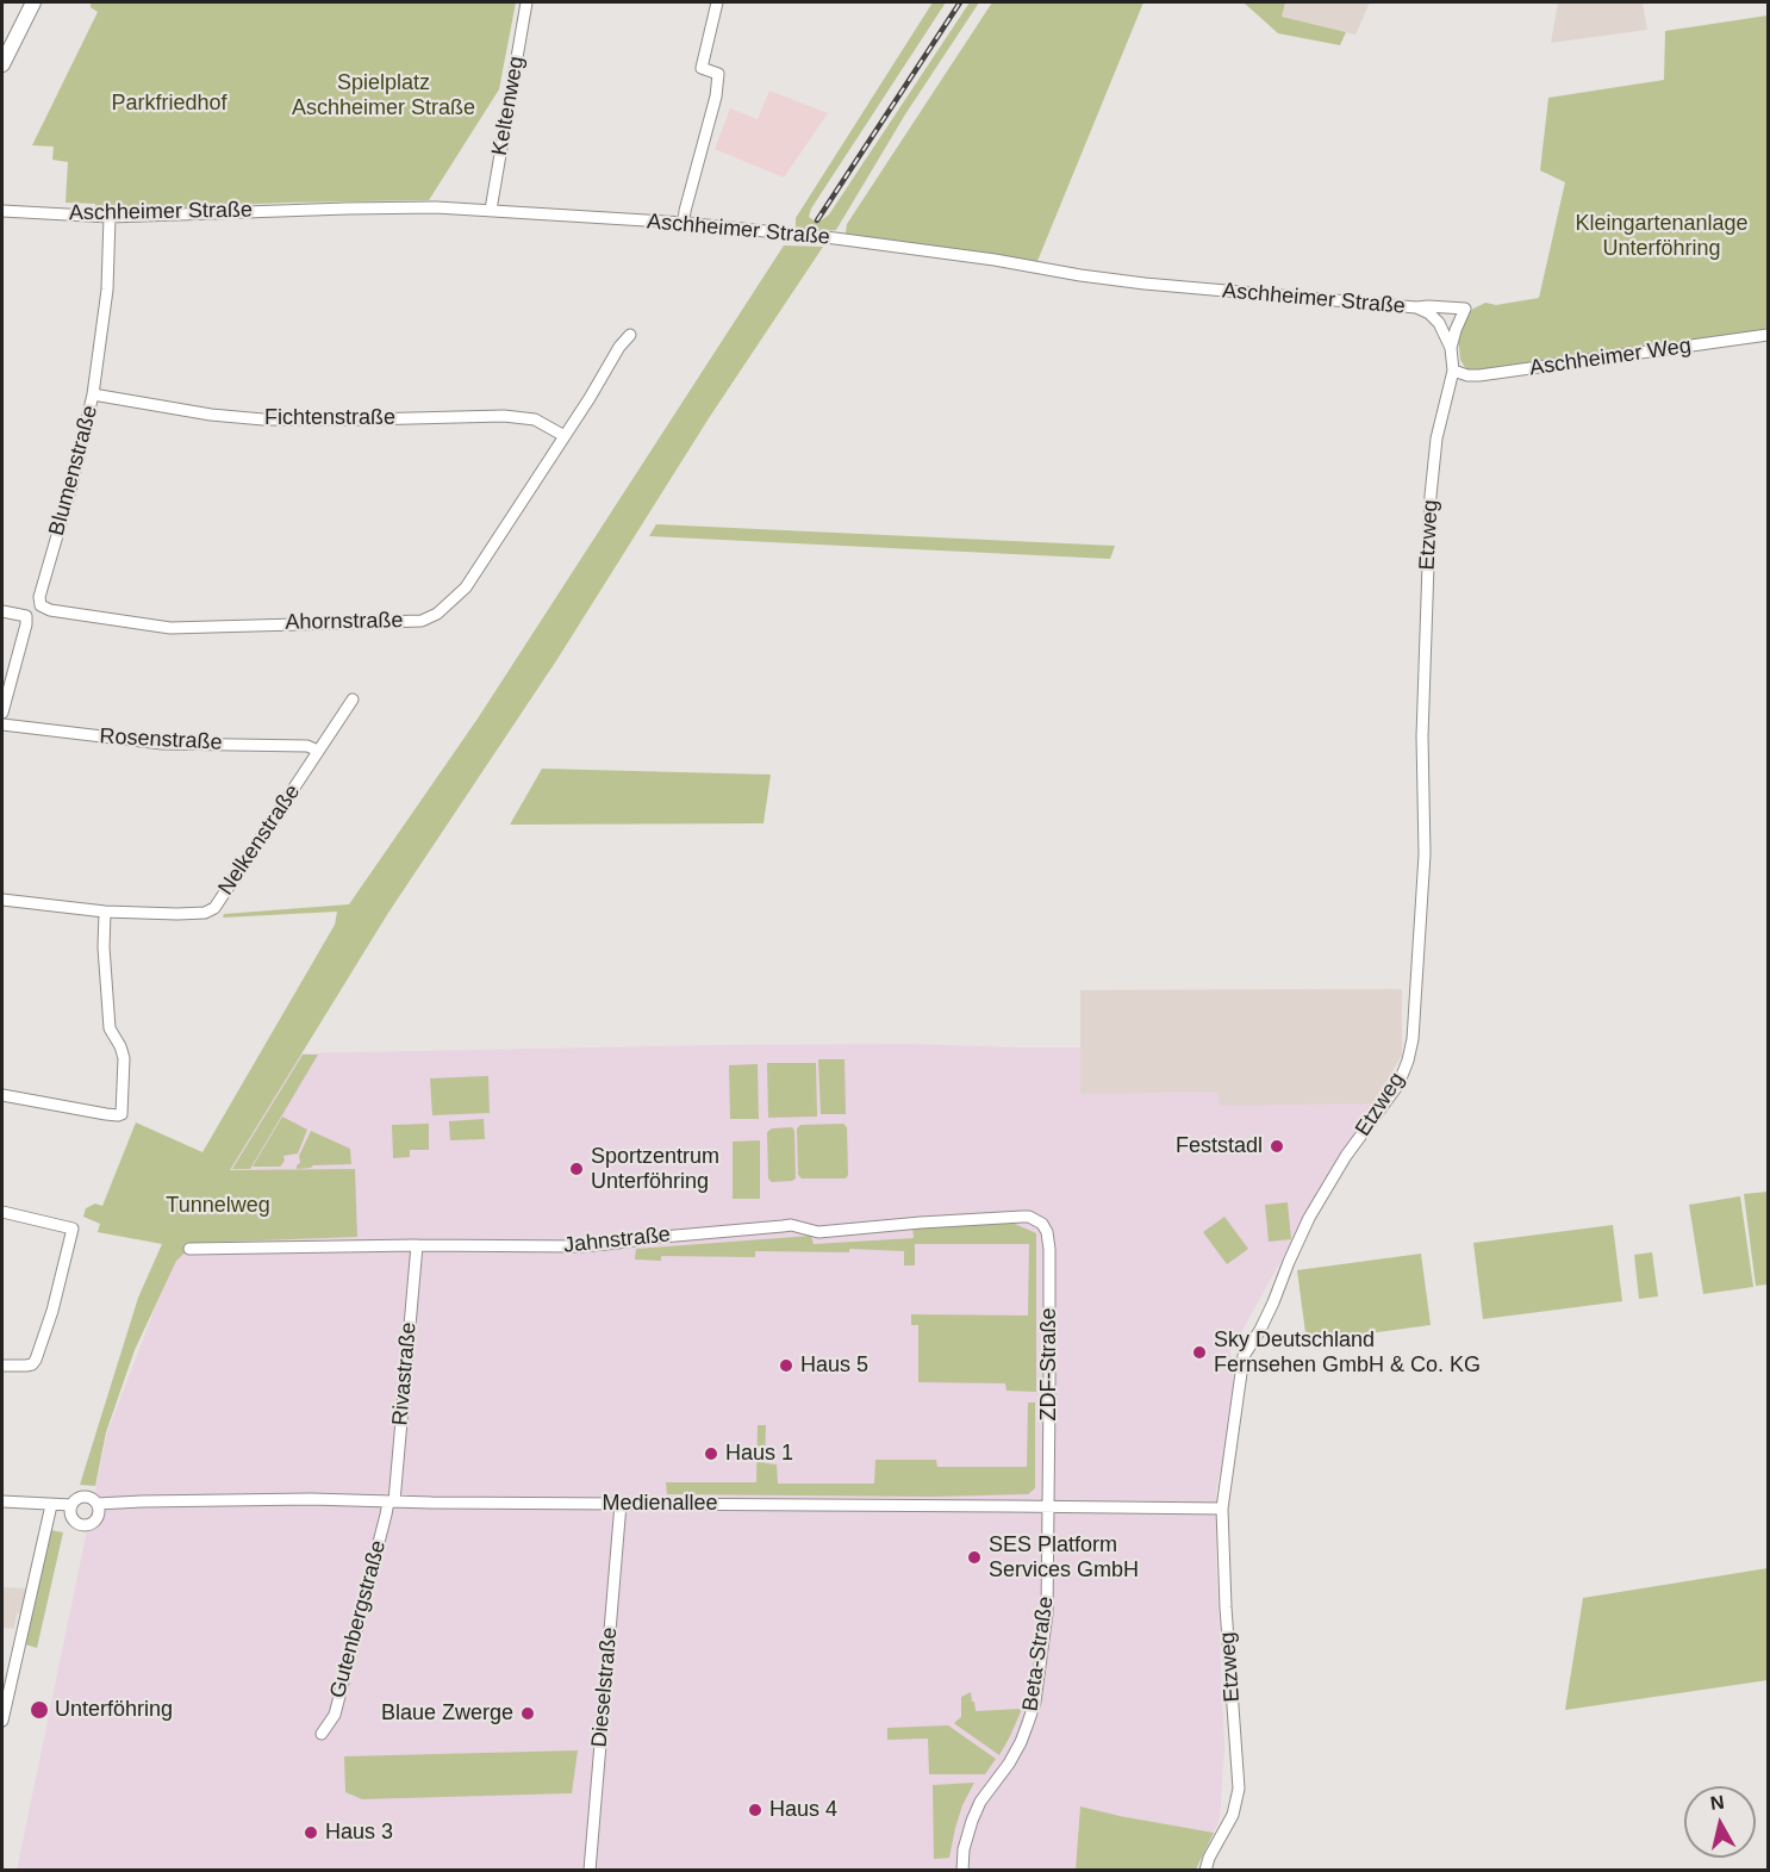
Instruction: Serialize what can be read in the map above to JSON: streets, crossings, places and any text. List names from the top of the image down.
{
  "streets": {
    "street": [
      "Keltenweg",
      "Aschheimer Straße",
      "Aschheimer Weg",
      "Fichtenstraße",
      "Blumenstraße",
      "Etzweg",
      "Ahornstraße",
      "Rosenstraße",
      "Nelkenstraße",
      "Jahnstraße",
      "ZDF-Straße",
      "Rivastraße",
      "Medienallee",
      "Gutenbergstraße",
      "Beta-Straße",
      "Dieselstraße"
    ]
  },
  "crossings": [
    ["Keltenweg", "Aschheimer Straße"],
    ["Aschheimer Straße", "Blumenstraße"],
    ["Aschheimer Straße", "Etzweg"],
    ["Aschheimer Weg", "Etzweg"],
    ["Fichtenstraße", "Blumenstraße"],
    ["Fichtenstraße", "Ahornstraße"],
    ["Blumenstraße", "Ahornstraße"],
    ["Etzweg", "Medienallee"],
    ["Rosenstraße", "Nelkenstraße"],
    ["Jahnstraße", "ZDF-Straße"],
    ["Jahnstraße", "Rivastraße"],
    ["ZDF-Straße", "Medienallee"],
    ["ZDF-Straße", "Beta-Straße"],
    ["Rivastraße", "Medienallee"],
    ["Rivastraße", "Gutenbergstraße"],
    ["Medienallee", "Gutenbergstraße"],
    ["Medienallee", "Beta-Straße"],
    ["Medienallee", "Dieselstraße"]
  ],
  "parks": [
    "Spielplatz Aschheimer Straße",
    "Parkfriedhof",
    "Kleingartenanlage Unterföhring",
    "Tunnelweg"
  ],
  "places": [
    "Feststadl",
    "Sportzentrum Unterföhring",
    "Sky Deutschland Fernsehen GmbH & Co. KG",
    "Haus 5",
    "Haus 1",
    "SES Platform Services GmbH",
    "Unterföhring",
    "Blaue Zwerge",
    "Haus 4",
    "Haus 3"
  ],
  "north": "top"
}
